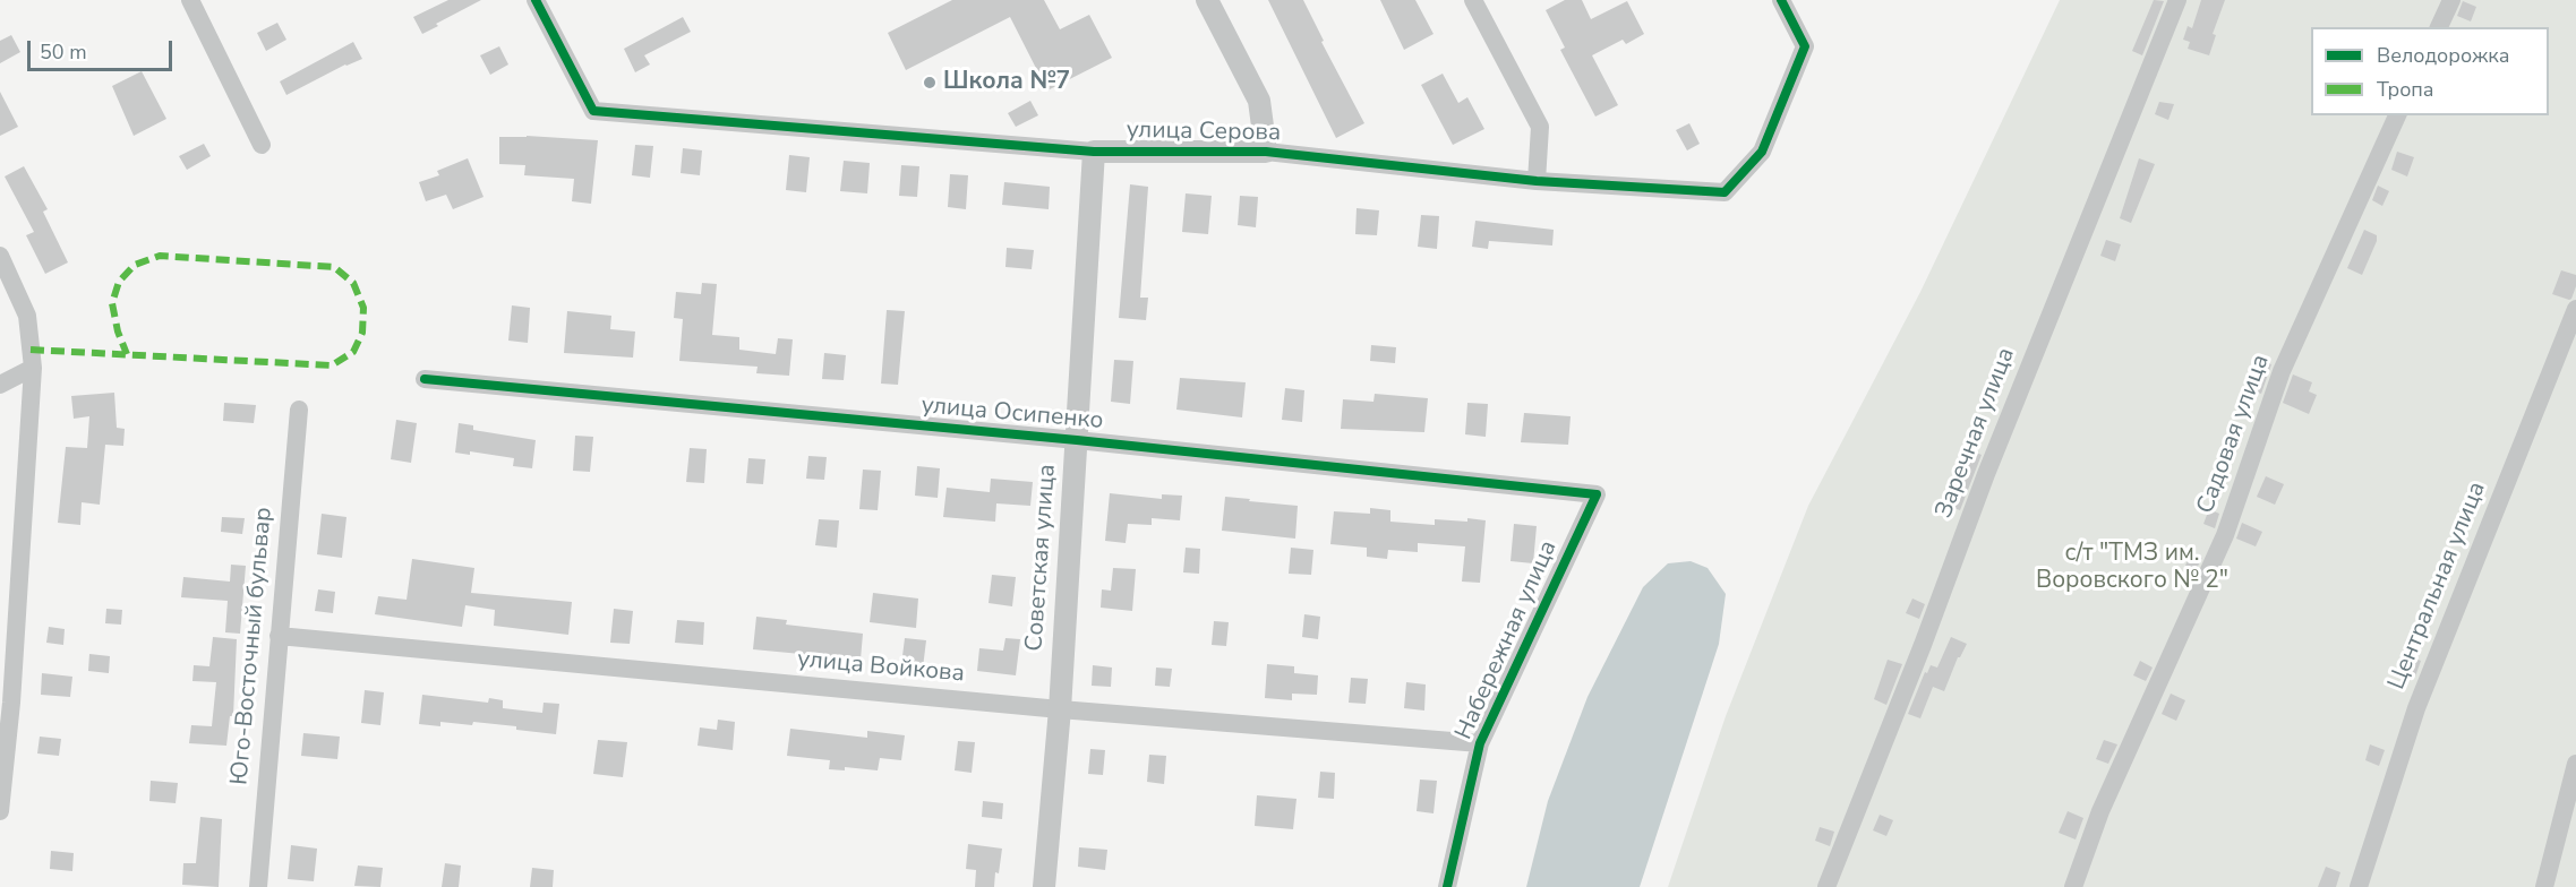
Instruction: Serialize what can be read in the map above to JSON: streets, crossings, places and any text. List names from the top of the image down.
{
  "streets": {
    "street": [
      "улица Серова",
      "улица Осипенко",
      "Заречная улица",
      "Садовая улица",
      "Советская улица",
      "Центральная улица",
      "Набережная улица",
      "Юго-Восточный бульвар",
      "улица Войкова"
    ]
  },
  "crossings": [
    ["улица Серова", "Советская улица"],
    ["улица Осипенко", "Советская улица"],
    ["улица Осипенко", "Набережная улица"],
    ["Советская улица", "улица Войкова"],
    ["Набережная улица", "улица Войкова"],
    ["Юго-Восточный бульвар", "улица Войкова"]
  ],
  "parks": ["с/т \"ТМЗ им. Воровского № 2\""],
  "places": ["Школа №7"],
  "legend": ["Велодорожка", "Тропа"],
  "scale_bar": "50 m"
}
